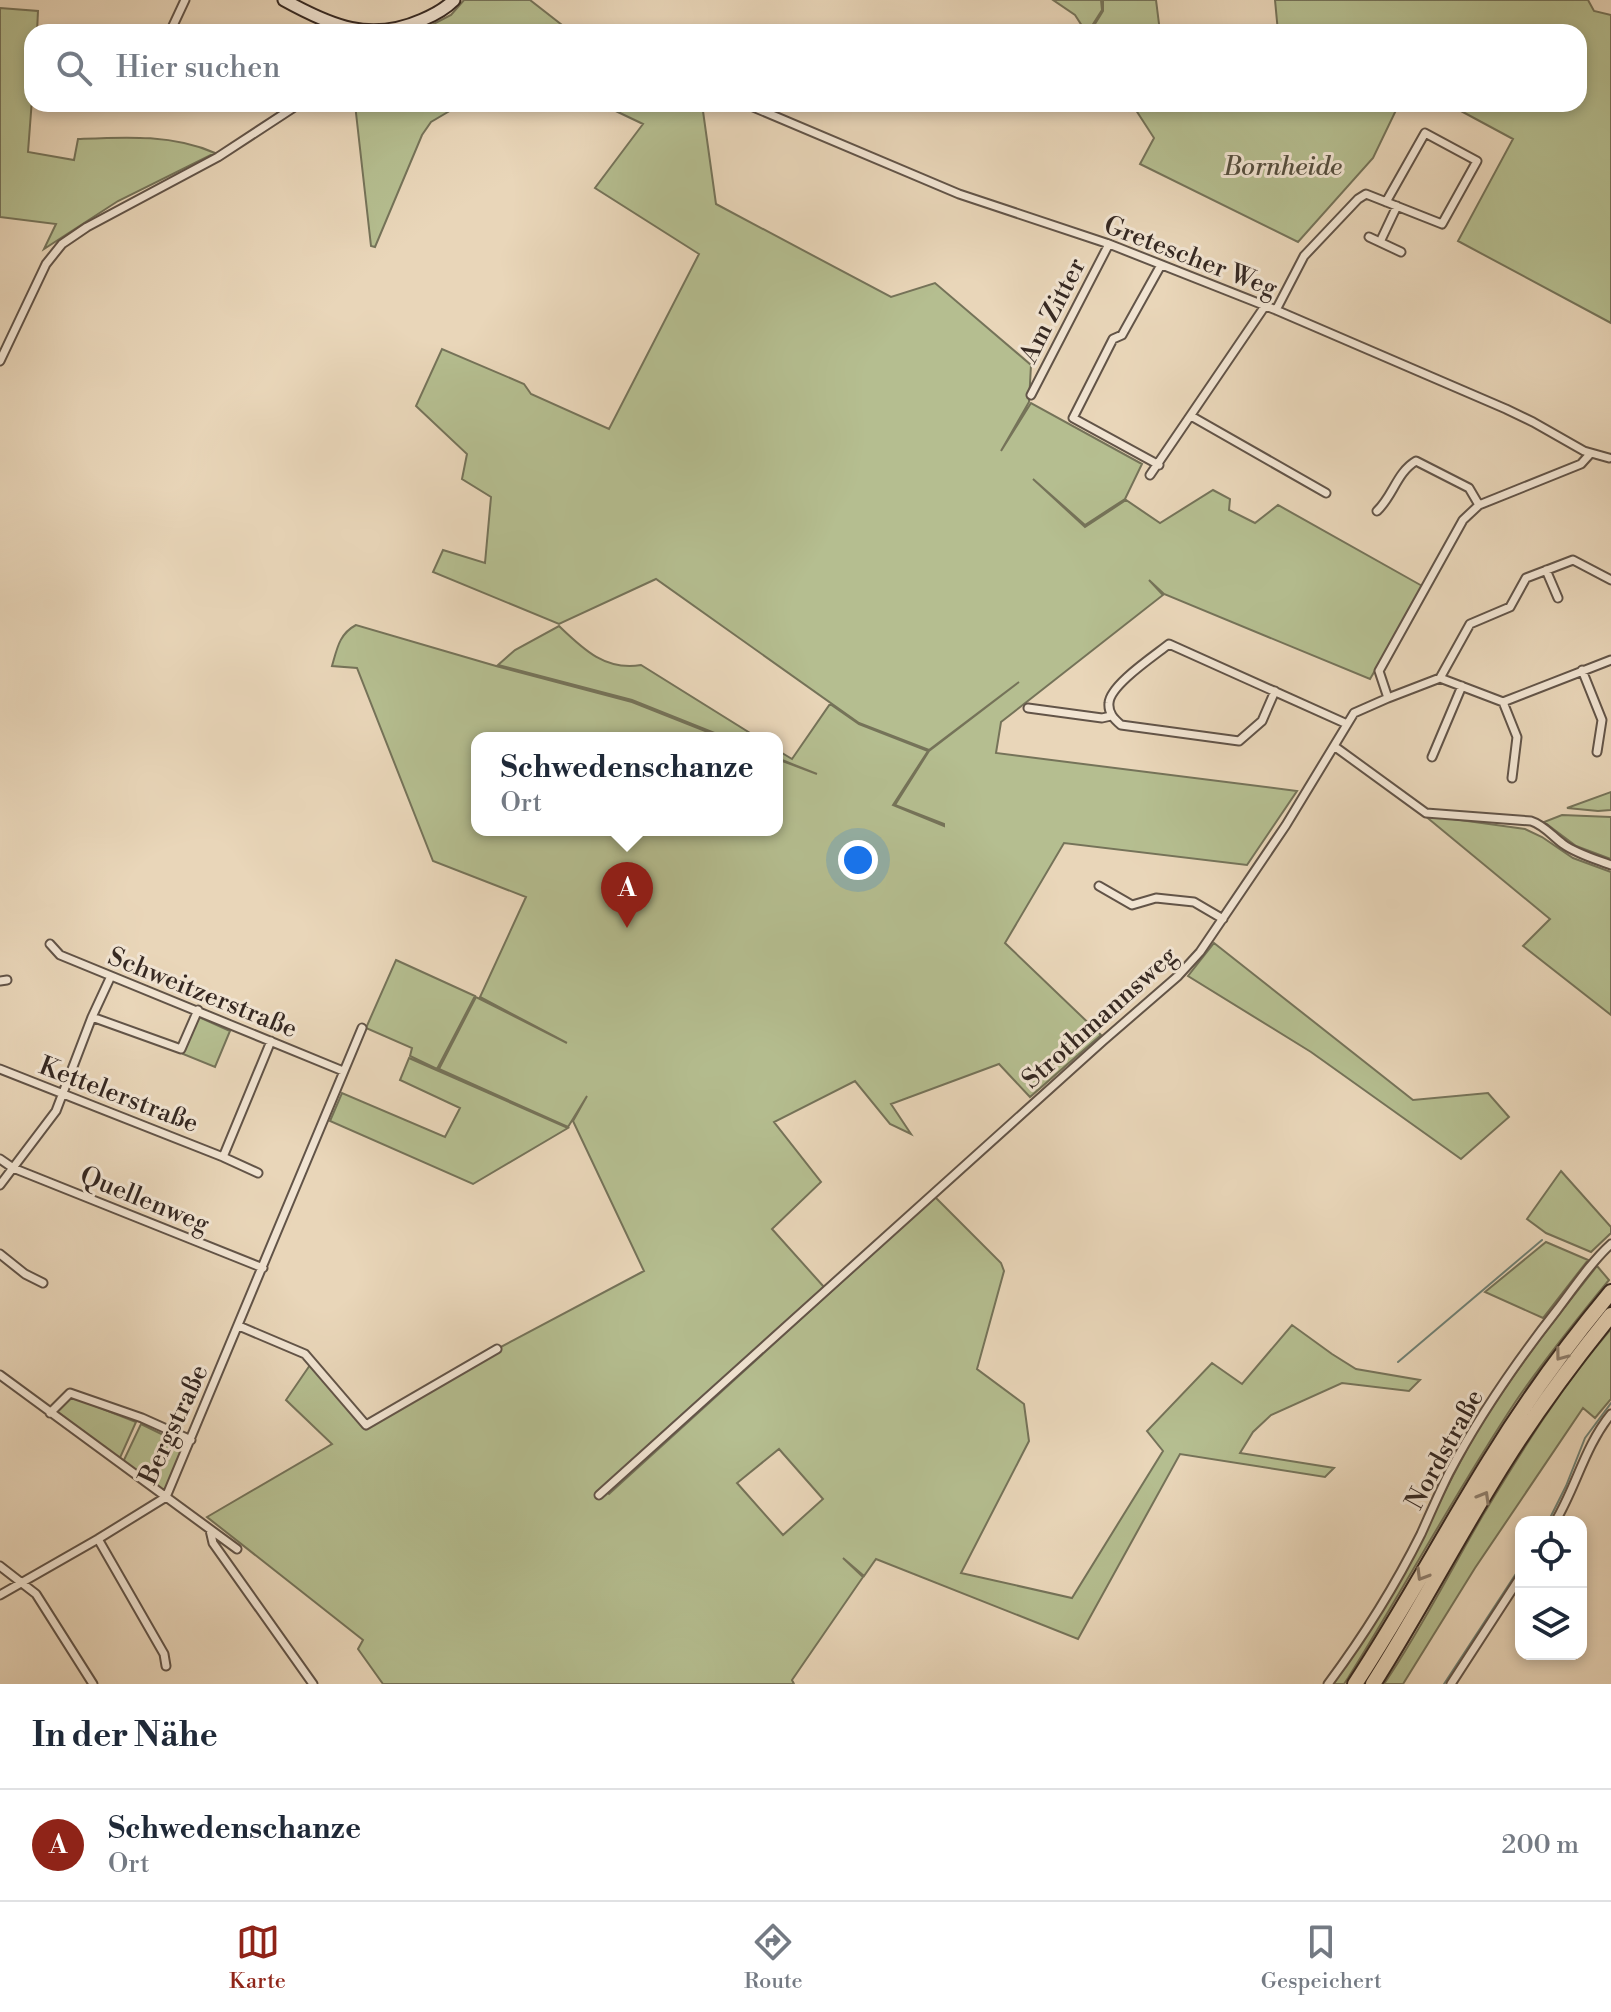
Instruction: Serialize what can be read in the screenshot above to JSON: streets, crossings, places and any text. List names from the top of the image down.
{
  "streets": {
    "street": [
      "Gretescher Weg",
      "Am Zitter",
      "Schweitzerstraße",
      "Strothmannsweg",
      "Kettelerstraße",
      "Quellenweg",
      "Bergstraße",
      "Nordstraße"
    ]
  },
  "crossings": [
    ["Gretescher Weg", "Am Zitter"],
    ["Schweitzerstraße", "Kettelerstraße"],
    ["Schweitzerstraße", "Bergstraße"],
    ["Quellenweg", "Bergstraße"]
  ],
  "parks": ["Bornheide"],
  "page": {
    "search": "Hier suchen",
    "popup": ["Schwedenschanze", "Ort"],
    "pins": "A",
    "heading": "In der Nähe",
    "list": [
      {
        "mark": "A",
        "name": "Schwedenschanze",
        "note": "Ort",
        "value": "200 m"
      }
    ],
    "nav": ["Karte", "Route", "Gespeichert"]
  }
}
